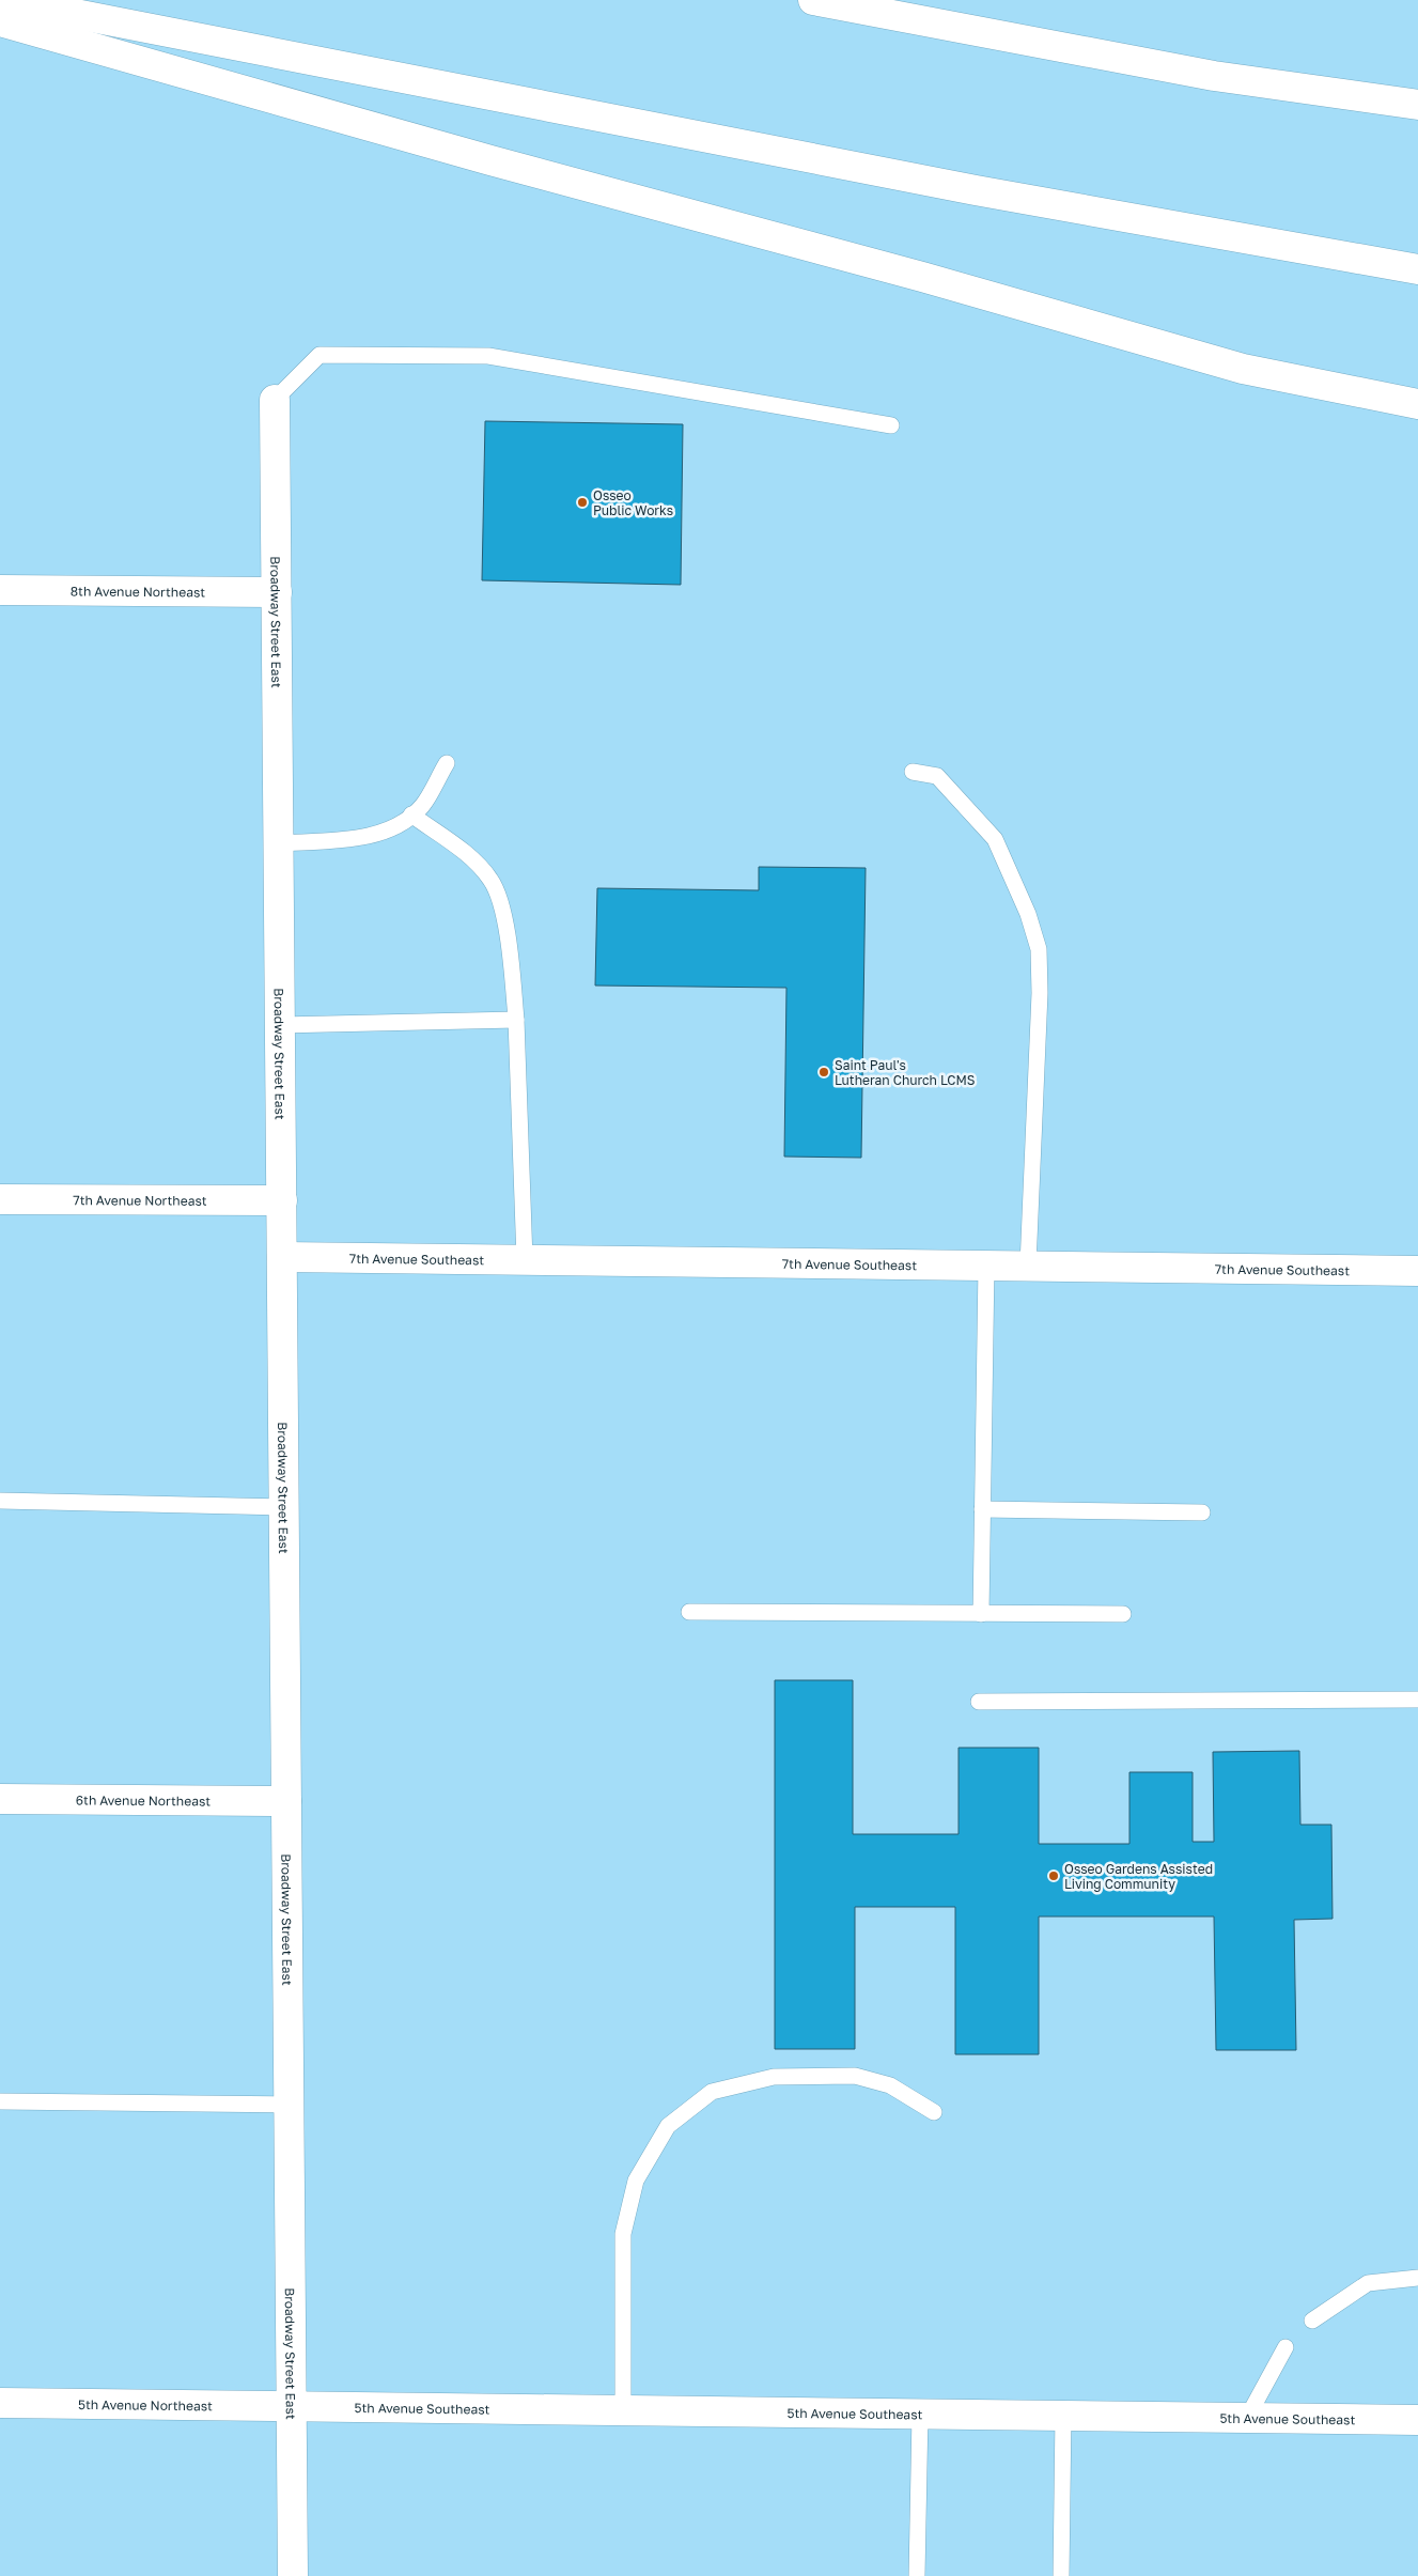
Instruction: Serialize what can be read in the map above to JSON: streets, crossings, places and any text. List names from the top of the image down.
{
  "streets": {
    "main road": [
      "8th Avenue Northeast",
      "Broadway Street East",
      "7th Avenue Northeast",
      "7th Avenue Southeast",
      "6th Avenue Northeast",
      "5th Avenue Northeast",
      "5th Avenue Southeast"
    ]
  },
  "crossings": [
    ["8th Avenue Northeast", "Broadway Street East"],
    ["Broadway Street East", "7th Avenue Northeast"],
    ["Broadway Street East", "7th Avenue Southeast"],
    ["Broadway Street East", "6th Avenue Northeast"],
    ["Broadway Street East", "5th Avenue Northeast"],
    ["Broadway Street East", "5th Avenue Southeast"],
    ["5th Avenue Northeast", "5th Avenue Southeast"]
  ],
  "places": ["Osseo Public Works", "Saint Paul's Lutheran Church LCMS", "Osseo Gardens Assisted Living Community"]
}
